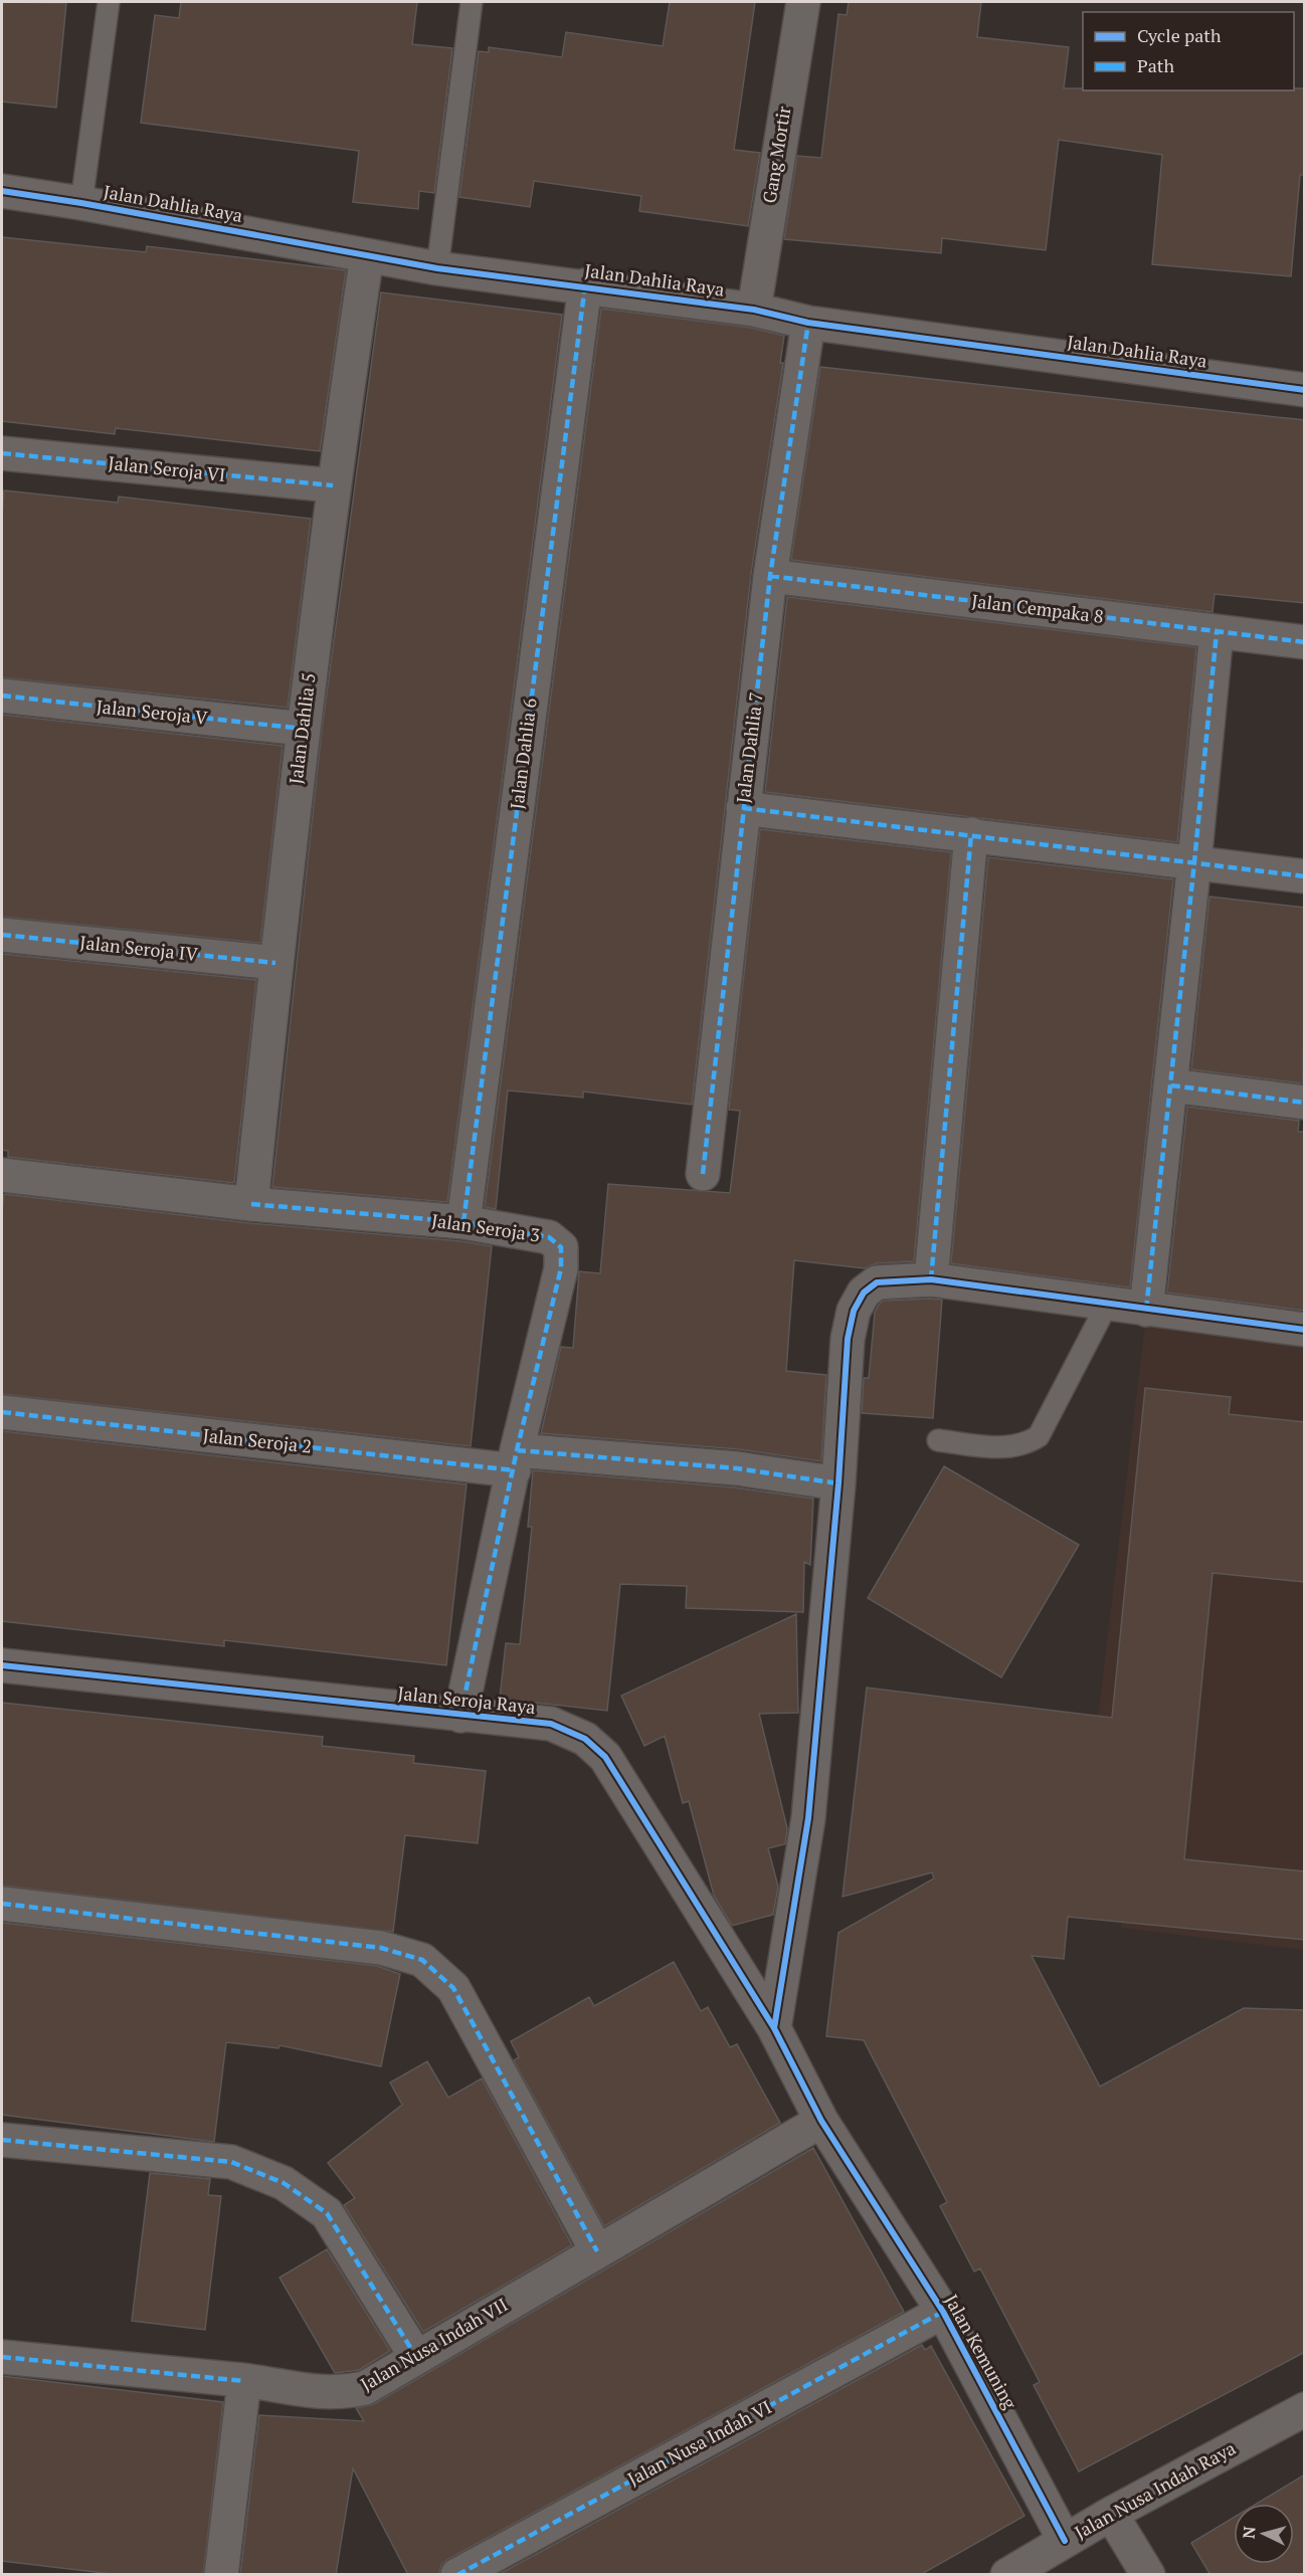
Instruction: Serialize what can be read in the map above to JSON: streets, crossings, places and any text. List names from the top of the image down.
{
  "streets": {
    "street": [
      "Gang Mortir",
      "Jalan Dahlia Raya",
      "Jalan Seroja VI",
      "Jalan Cempaka 8",
      "Jalan Seroja V",
      "Jalan Dahlia 5",
      "Jalan Dahlia 7",
      "Jalan Dahlia 6",
      "Jalan Seroja IV",
      "Jalan Seroja 3",
      "Jalan Seroja 2",
      "Jalan Seroja Raya",
      "Jalan Nusa Indah VII",
      "Jalan Kemuning",
      "Jalan Nusa Indah VI",
      "Jalan Nusa Indah Raya"
    ]
  },
  "crossings": [
    ["Gang Mortir", "Jalan Dahlia Raya"],
    ["Jalan Dahlia Raya", "Jalan Dahlia 5"],
    ["Jalan Dahlia Raya", "Jalan Dahlia 7"],
    ["Jalan Dahlia Raya", "Jalan Dahlia 6"],
    ["Jalan Seroja VI", "Jalan Dahlia 5"],
    ["Jalan Cempaka 8", "Jalan Dahlia 7"],
    ["Jalan Seroja V", "Jalan Dahlia 5"],
    ["Jalan Dahlia 5", "Jalan Seroja IV"],
    ["Jalan Dahlia 5", "Jalan Seroja 3"],
    ["Jalan Dahlia 6", "Jalan Seroja 3"],
    ["Jalan Seroja 3", "Jalan Seroja 2"],
    ["Jalan Seroja 3", "Jalan Seroja Raya"],
    ["Jalan Seroja Raya", "Jalan Nusa Indah VII"],
    ["Jalan Seroja Raya", "Jalan Kemuning"],
    ["Jalan Nusa Indah VII", "Jalan Kemuning"],
    ["Jalan Kemuning", "Jalan Nusa Indah VI"],
    ["Jalan Kemuning", "Jalan Nusa Indah Raya"]
  ],
  "legend": ["Cycle path", "Path"],
  "north": "left"
}
